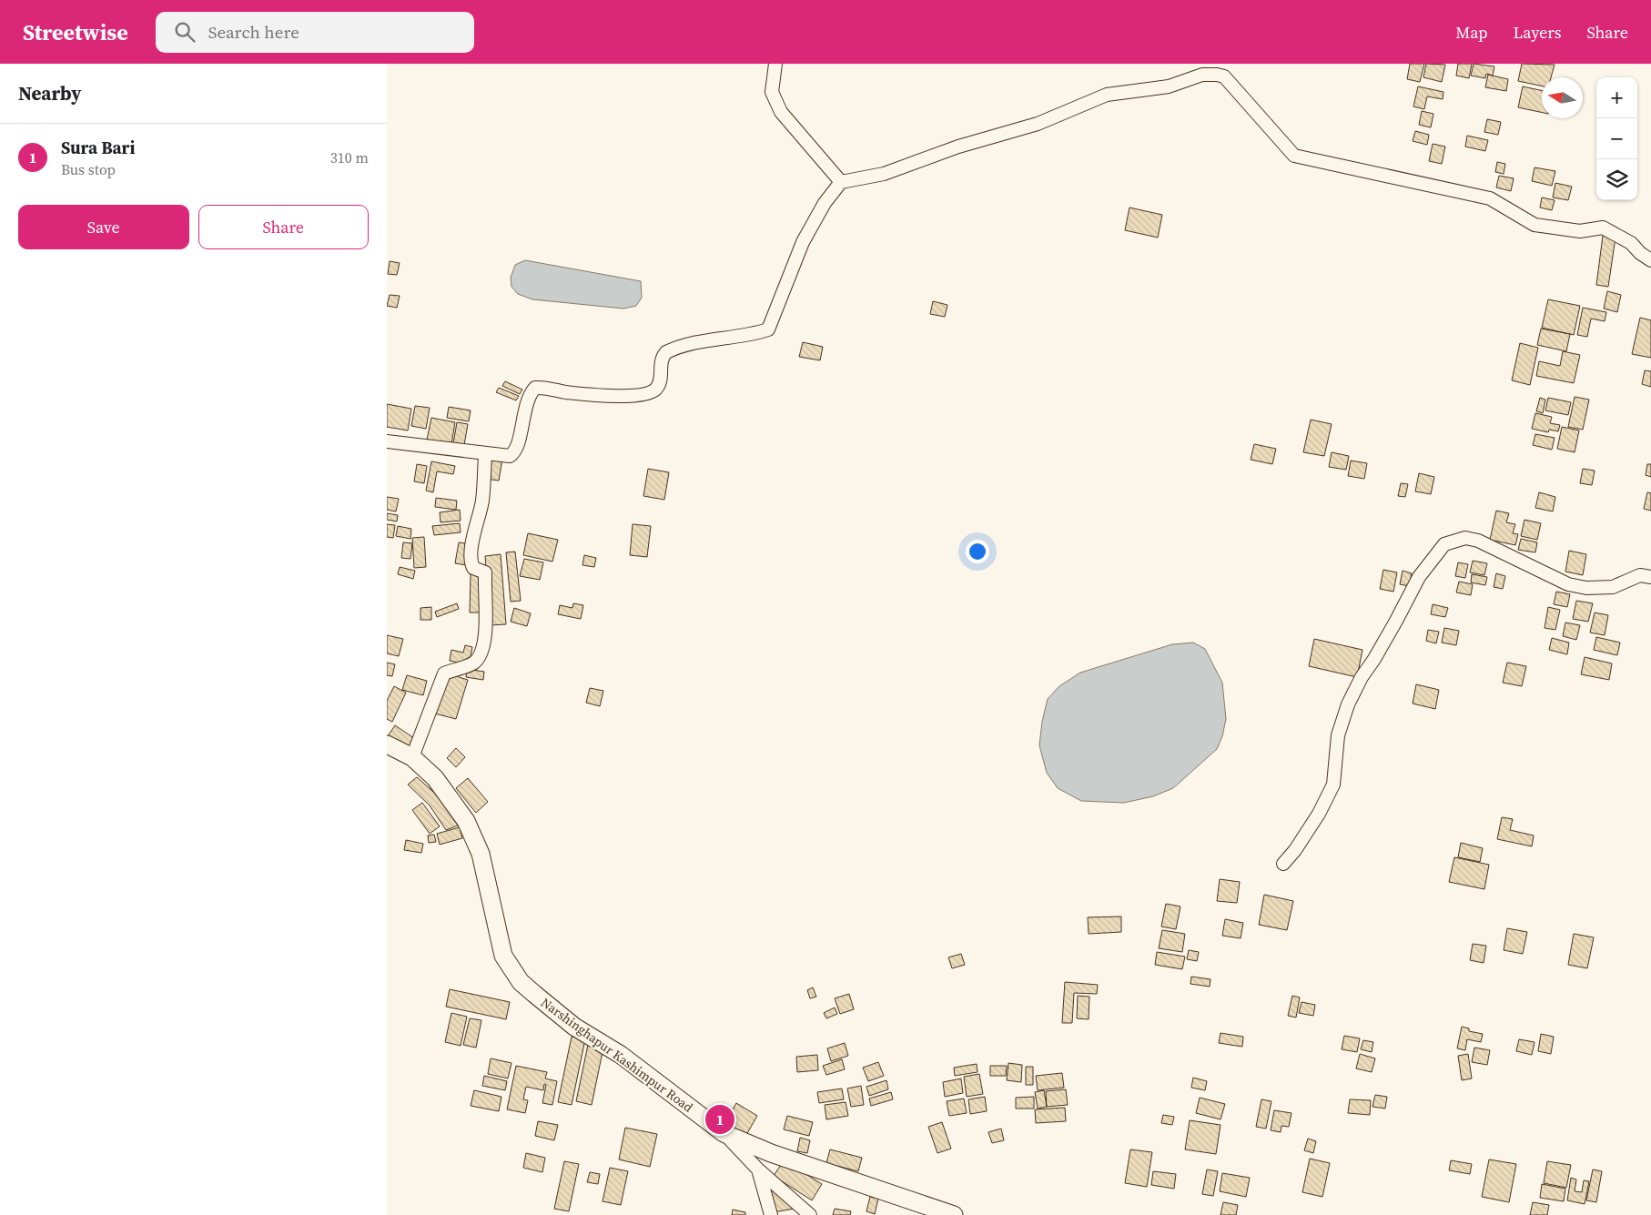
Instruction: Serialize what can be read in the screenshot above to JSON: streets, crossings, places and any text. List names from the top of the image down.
{
  "streets": {
    "main road": ["Narshinghapur Kashimpur Road"]
  },
  "north": "left",
  "page": {
    "header": "Streetwise",
    "search": "Search here",
    "nav": ["Map", "Layers", "Share"],
    "heading": "Nearby",
    "map_buttons": ["+", "−"],
    "list": [
      {
        "mark": "1",
        "name": "Sura Bari",
        "note": "Bus stop",
        "value": "310 m"
      }
    ],
    "buttons": ["Save", "Share"],
    "pins": "1"
  }
}
